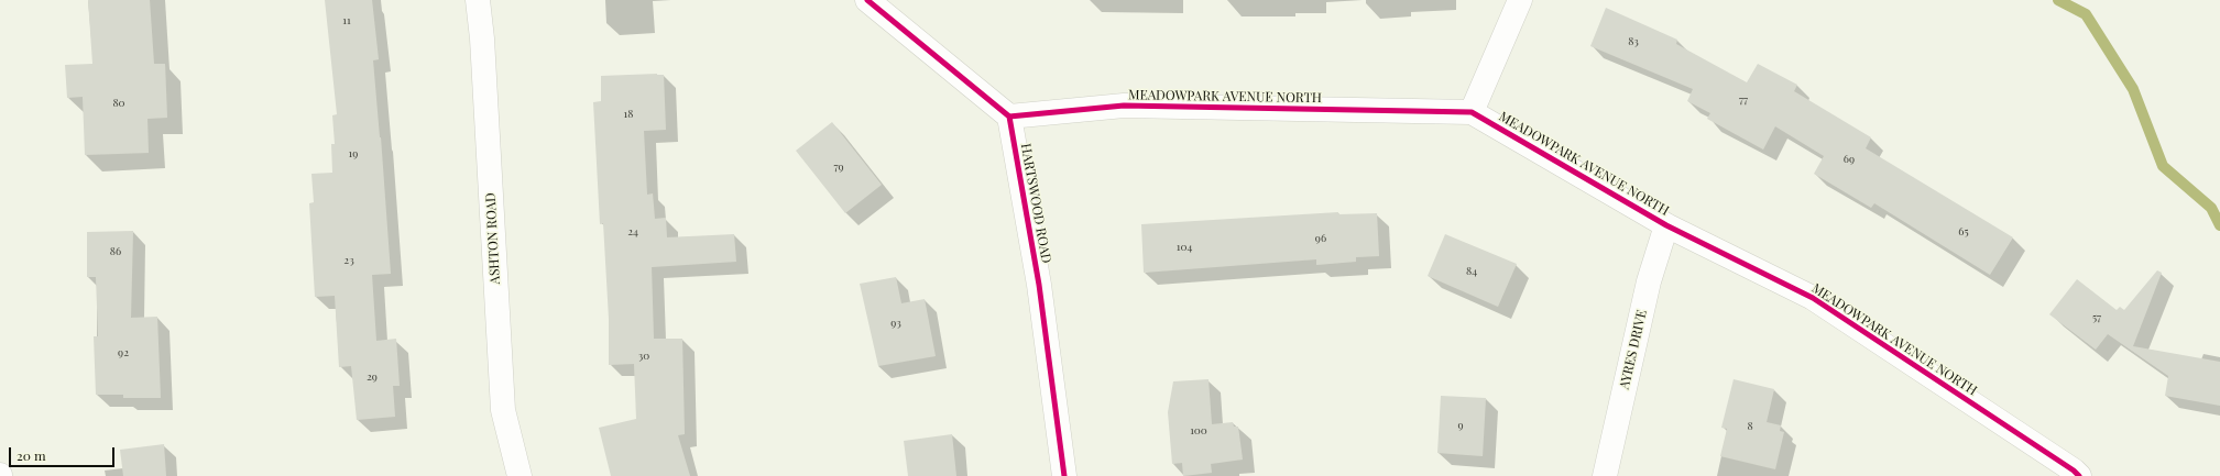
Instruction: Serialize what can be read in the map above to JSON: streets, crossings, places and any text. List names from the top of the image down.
{
  "streets": {
    "street": [
      "MEADOWPARK AVENUE NORTH",
      "HARTSWOOD ROAD",
      "ASHTON ROAD",
      "AYRES DRIVE"
    ]
  },
  "crossings": [
    ["MEADOWPARK AVENUE NORTH", "HARTSWOOD ROAD"],
    ["MEADOWPARK AVENUE NORTH", "AYRES DRIVE"]
  ],
  "house_numbers": [
    "11",
    "83",
    "77",
    "80",
    "18",
    "19",
    "69",
    "79",
    "24",
    "65",
    "96",
    "104",
    "86",
    "23",
    "84",
    "57",
    "93",
    "92",
    "30",
    "29",
    "9",
    "8",
    "100"
  ],
  "scale_bar": "20 m"
}
